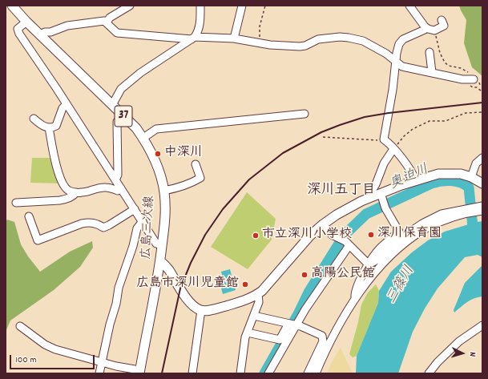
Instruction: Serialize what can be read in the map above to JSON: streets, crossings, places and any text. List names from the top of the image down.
{
  "streets": {
    "main road": ["37", "広島三次線"]
  },
  "districts": ["深川五丁目"],
  "water": ["奥迫川", "三篠川"],
  "places": [
    "中深川",
    "深川保育園",
    "市立深川小学校",
    "高陽公民館",
    "広島市深川児童館"
  ],
  "scale_bar": "100 m",
  "north": "right"
}
